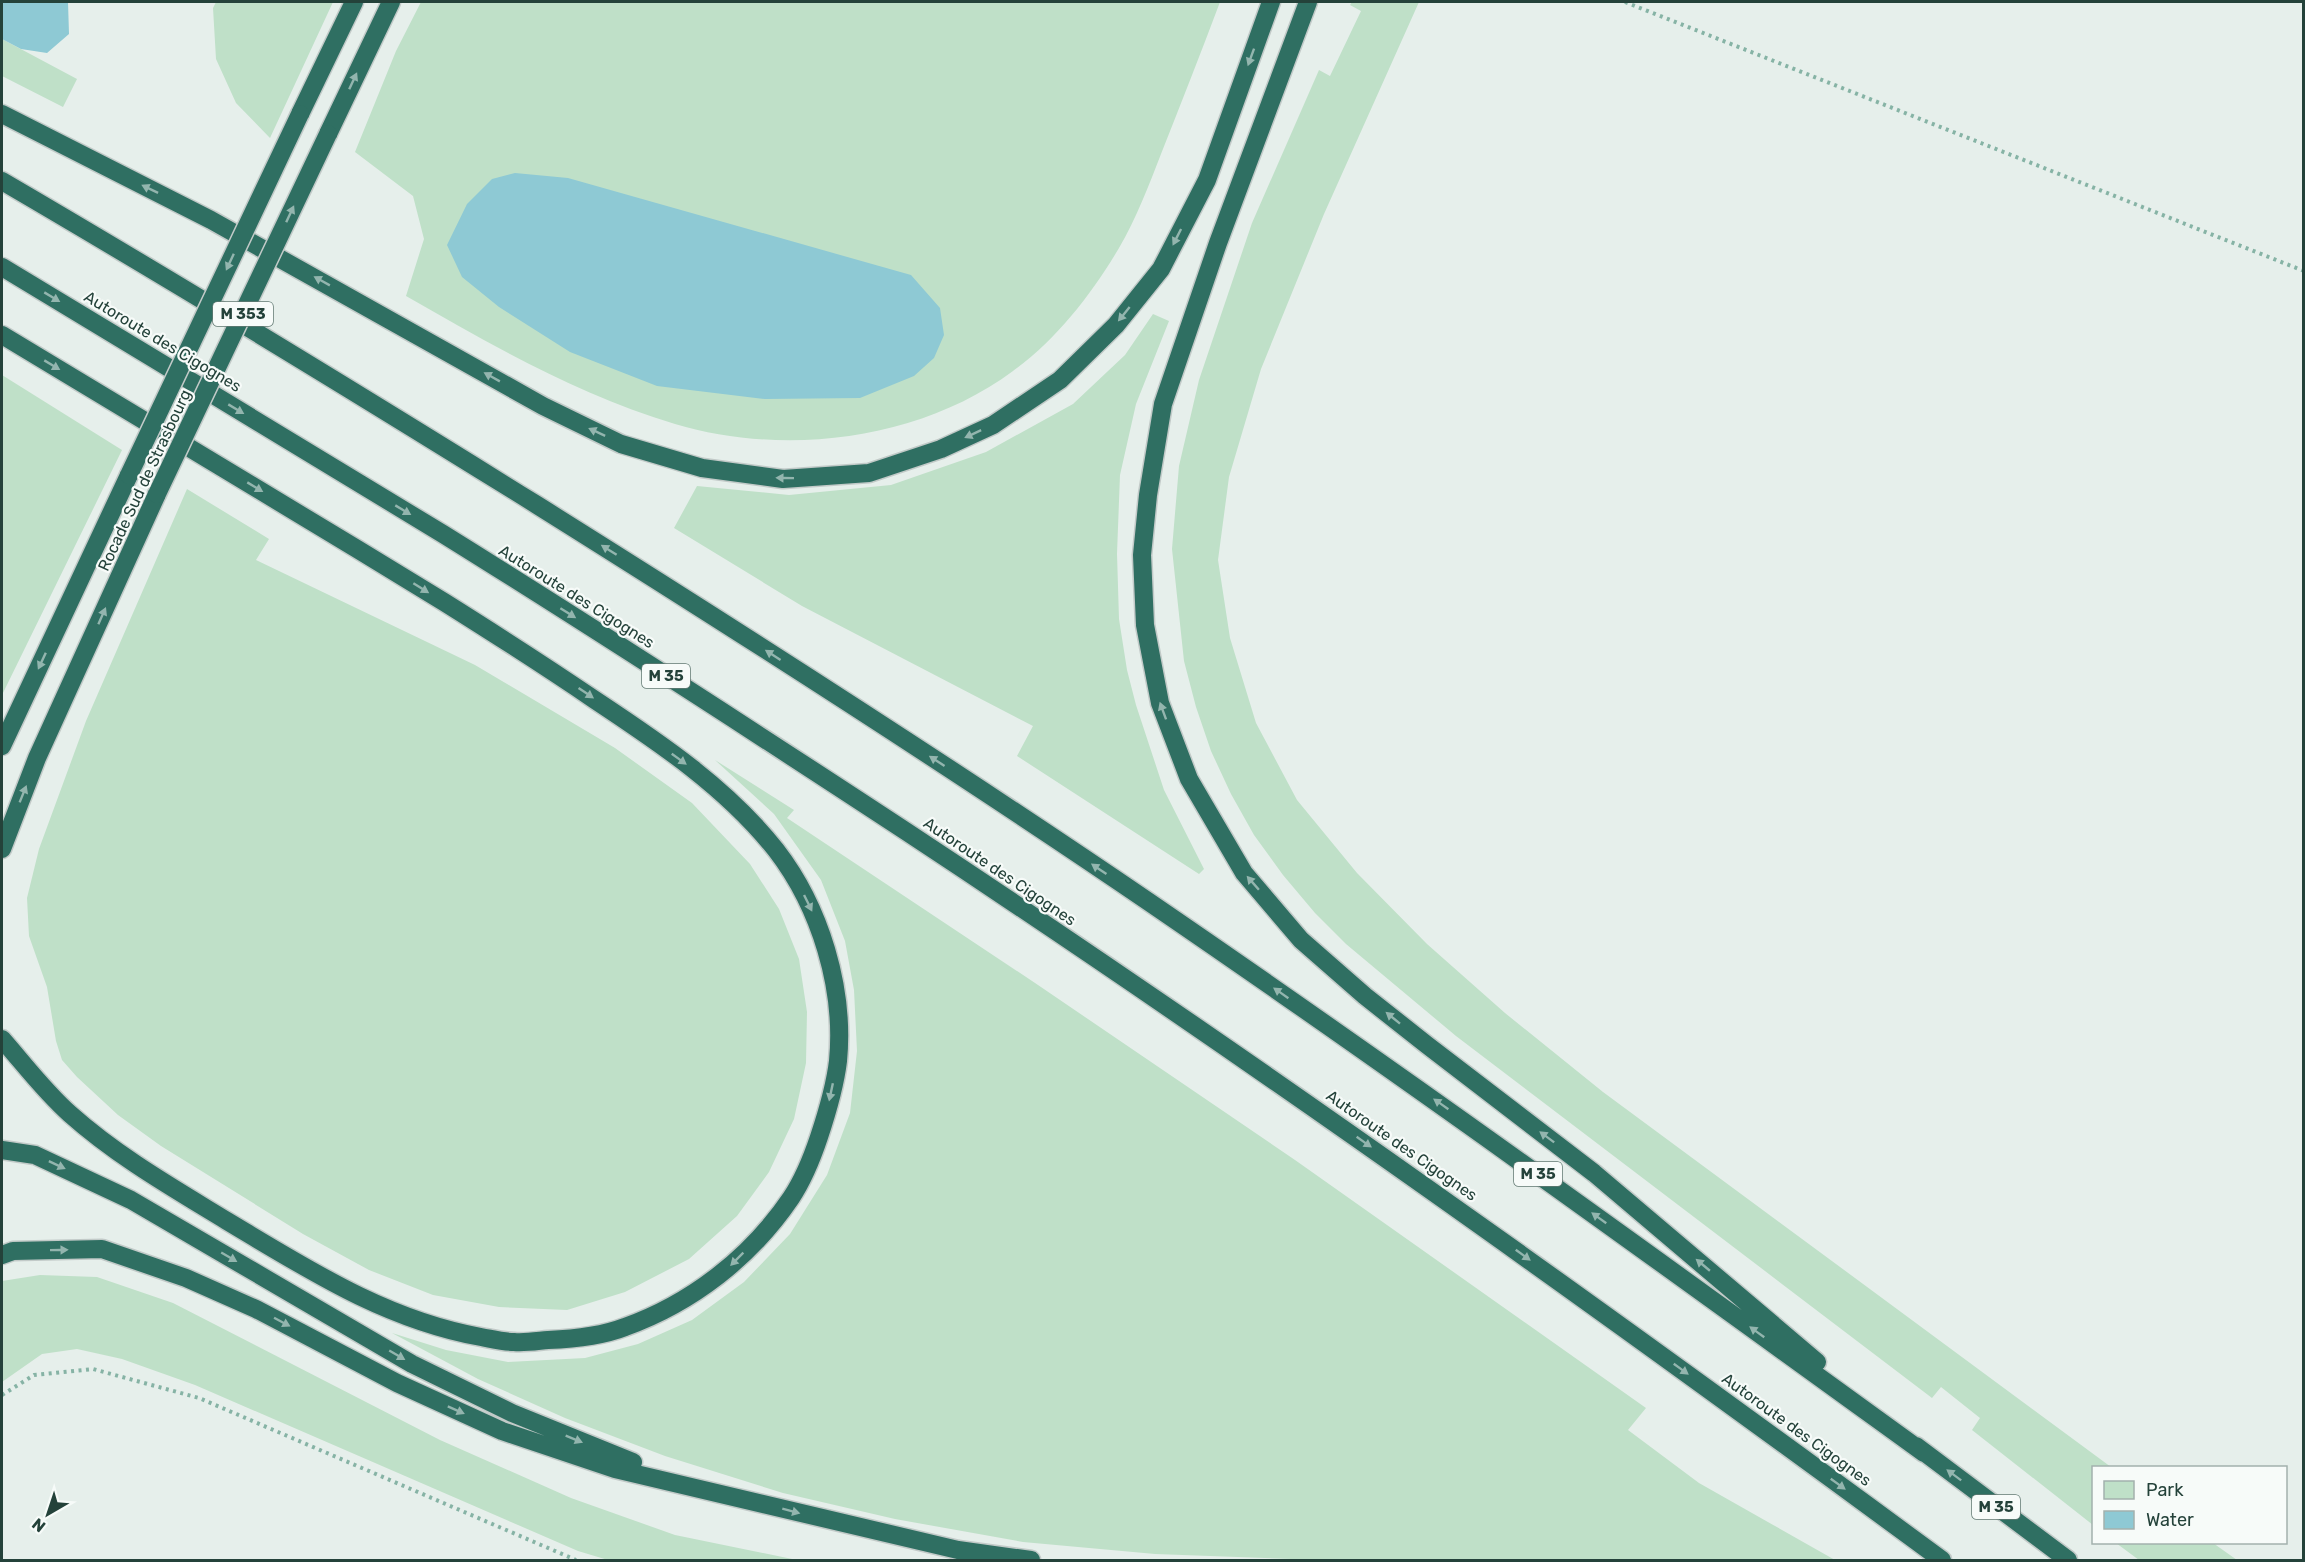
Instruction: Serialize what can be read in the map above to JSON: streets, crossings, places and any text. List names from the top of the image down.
{
  "streets": {
    "highway": [
      "M 353",
      "Autoroute des Cigognes",
      "Rocade Sud de Strasbourg",
      "M 35"
    ]
  },
  "legend": ["Park", "Water"],
  "north": "bottom left"
}
